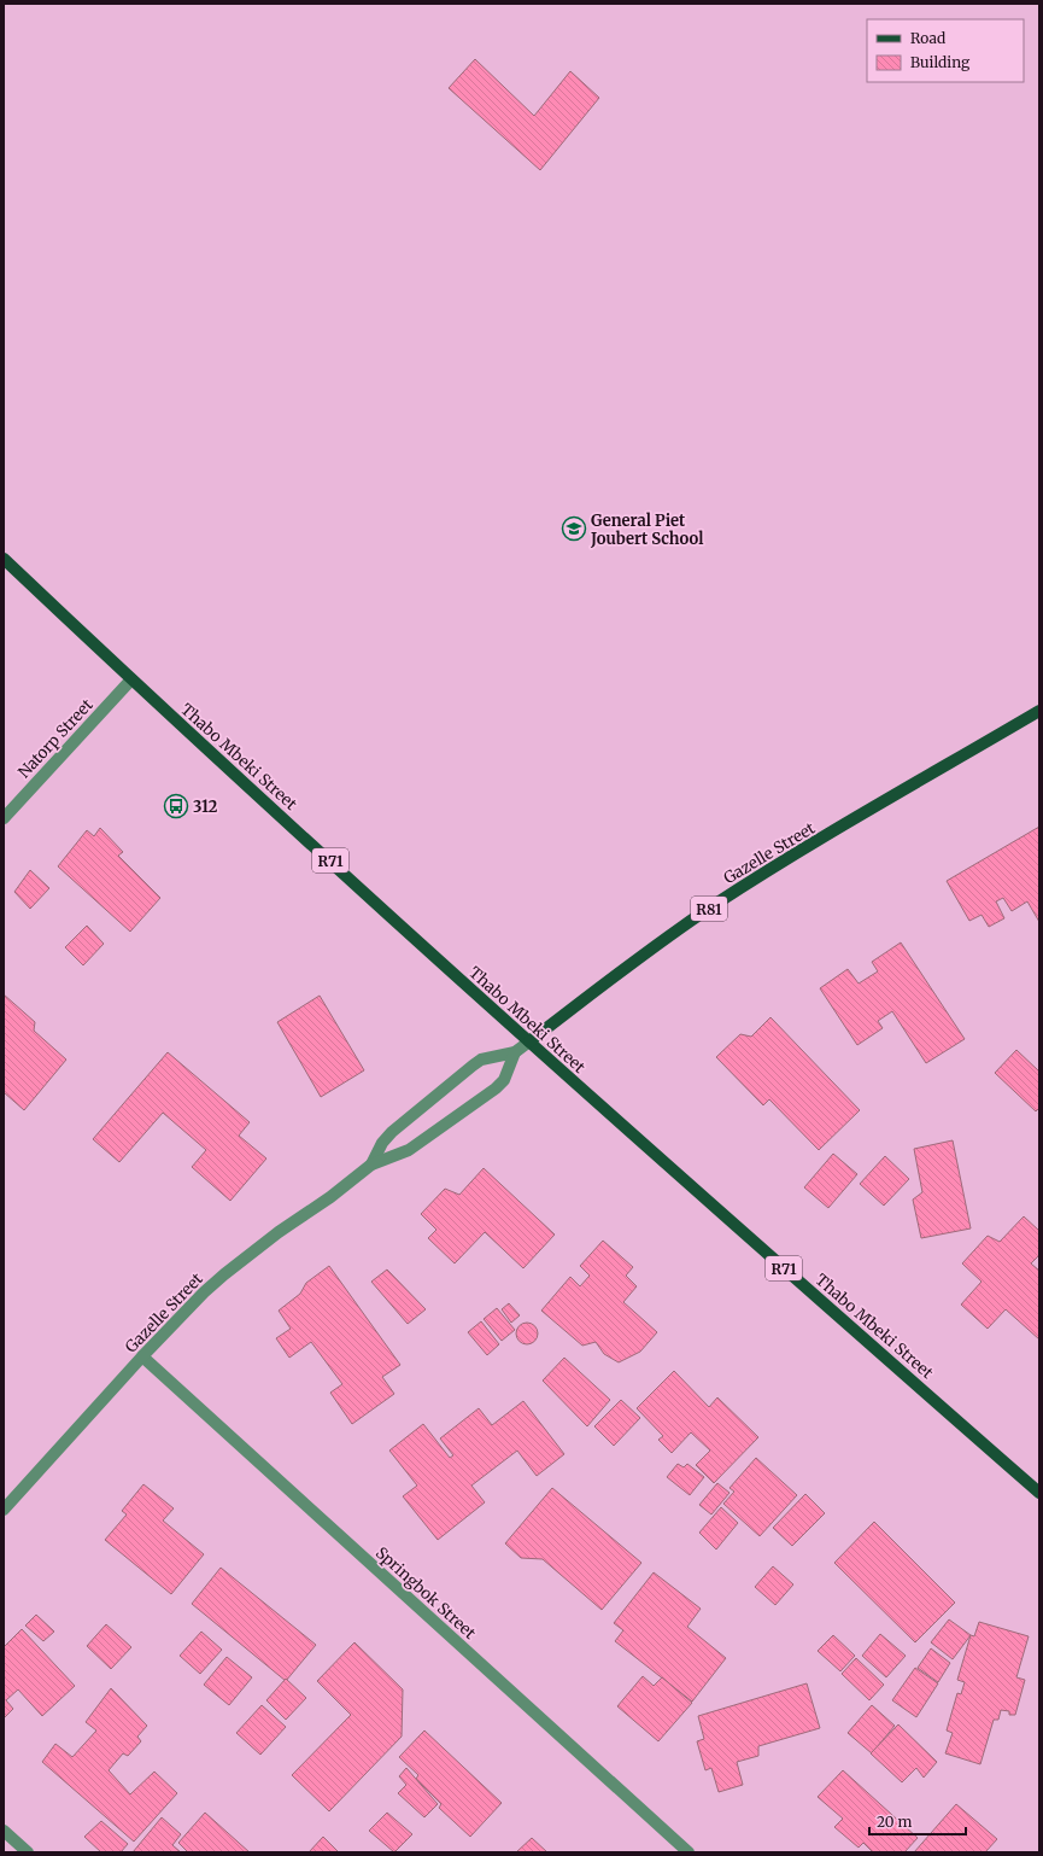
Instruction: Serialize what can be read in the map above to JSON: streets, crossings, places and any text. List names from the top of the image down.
{
  "streets": {
    "main road": [
      "Thabo Mbeki Street",
      "Gazelle Street",
      "R71",
      "R81"
    ],
    "street": ["Natorp Street", "Springbok Street"]
  },
  "crossings": [
    ["Natorp Street", "Thabo Mbeki Street"],
    ["Thabo Mbeki Street", "Gazelle Street"],
    ["Gazelle Street", "Springbok Street"]
  ],
  "places": {
    "school or university": ["General Piet Joubert School"],
    "bus stop": ["312"]
  },
  "legend": ["Road", "Building"],
  "scale_bar": "20 m"
}
